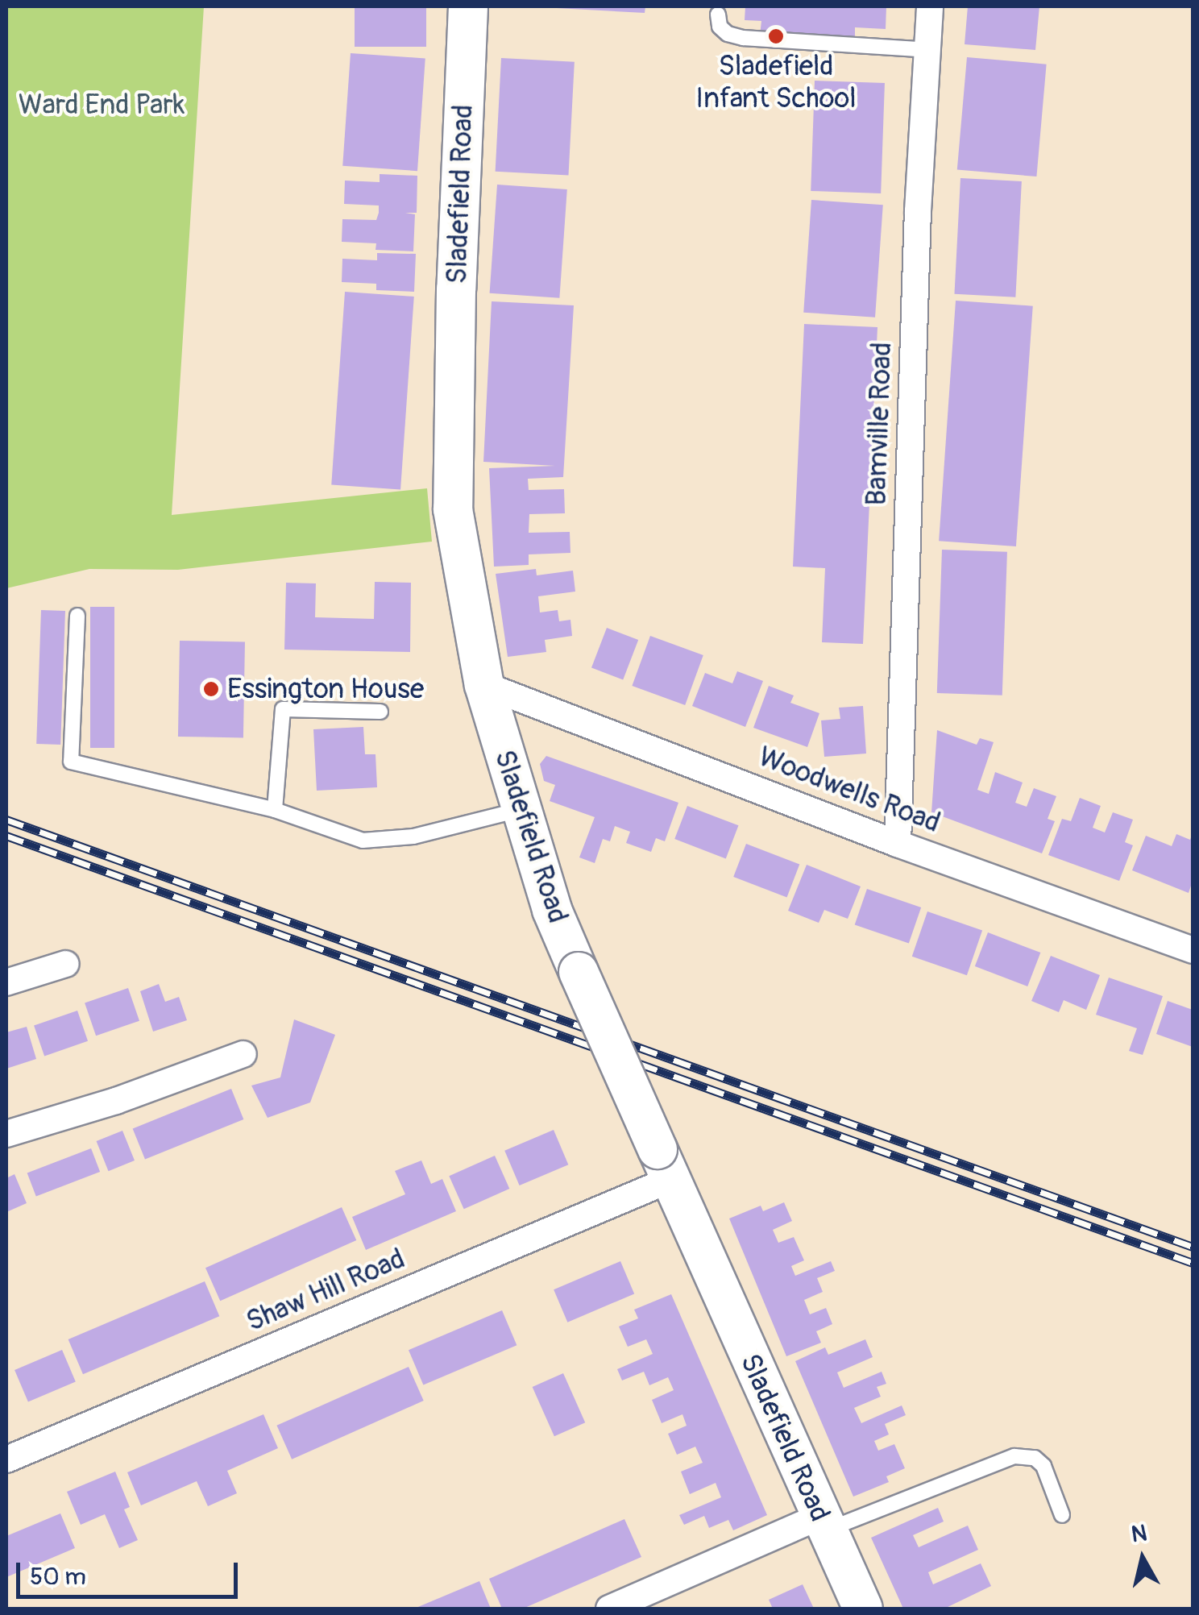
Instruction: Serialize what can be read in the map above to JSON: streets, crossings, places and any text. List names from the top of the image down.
{
  "streets": {
    "street": [
      "Sladefield Road",
      "Bamville Road",
      "Woodwells Road",
      "Shaw Hill Road"
    ]
  },
  "crossings": [
    ["Sladefield Road", "Woodwells Road"],
    ["Sladefield Road", "Shaw Hill Road"],
    ["Bamville Road", "Woodwells Road"]
  ],
  "parks": ["Ward End Park"],
  "places": ["Sladefield Infant School", "Essington House"],
  "scale_bar": "50 m",
  "north": "top"
}
